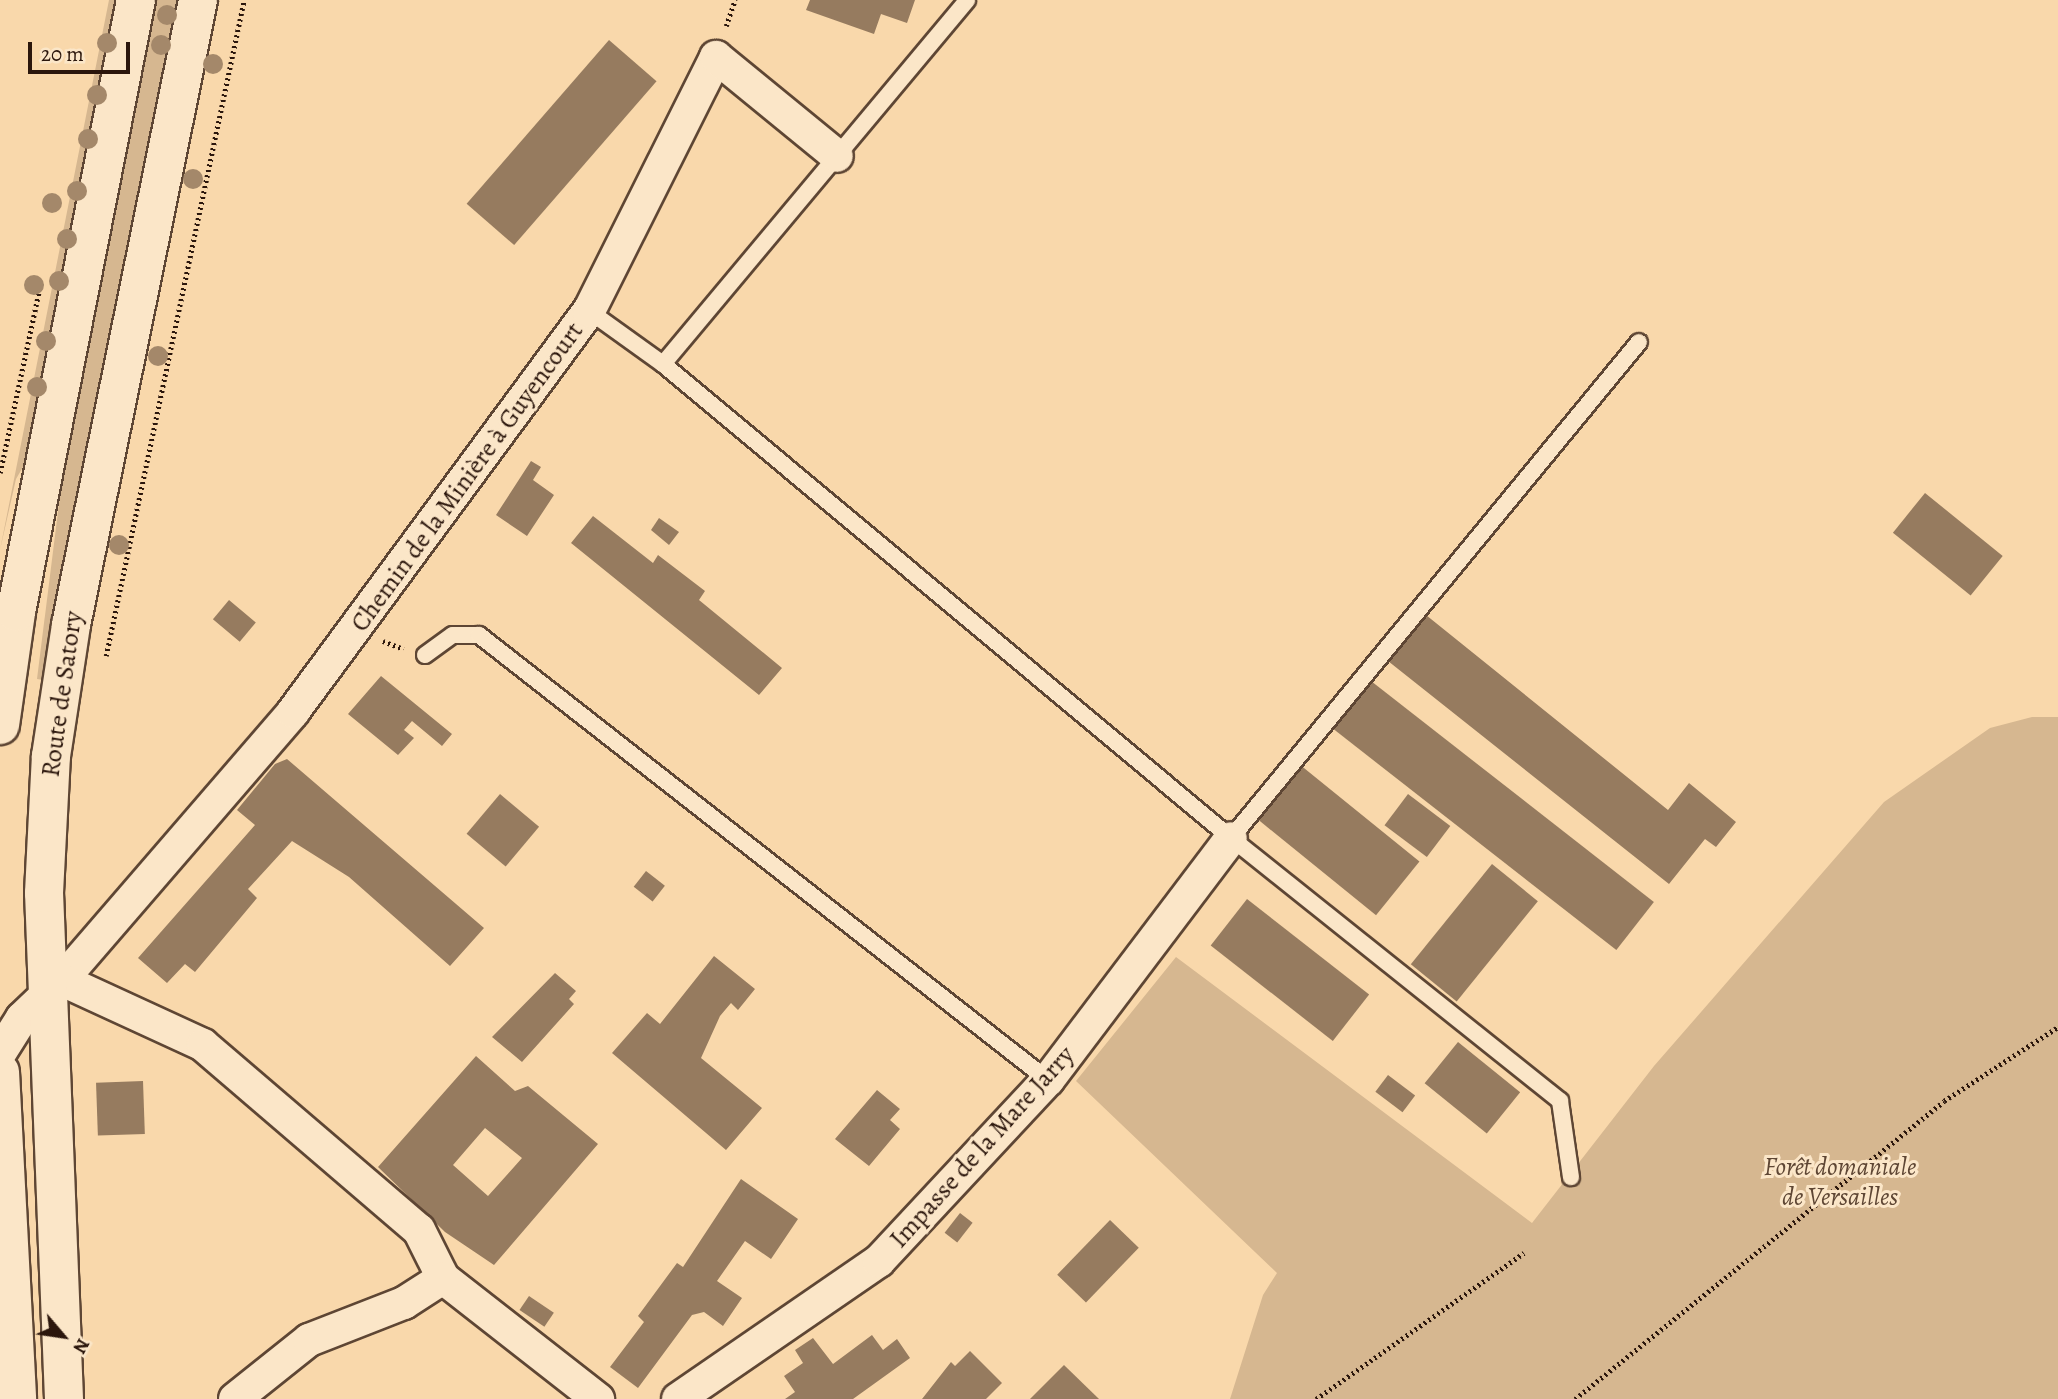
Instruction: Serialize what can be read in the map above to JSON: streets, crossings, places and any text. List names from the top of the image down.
{
  "streets": {
    "main road": ["Route de Satory"],
    "street": ["Chemin de la Minière à Guyencourt", "Impasse de la Mare Jarry"]
  },
  "crossings": [
    ["Chemin de la Minière à Guyencourt", "Route de Satory"]
  ],
  "parks": ["Forêt domaniale de Versailles"],
  "scale_bar": "20 m",
  "north": "bottom right"
}
